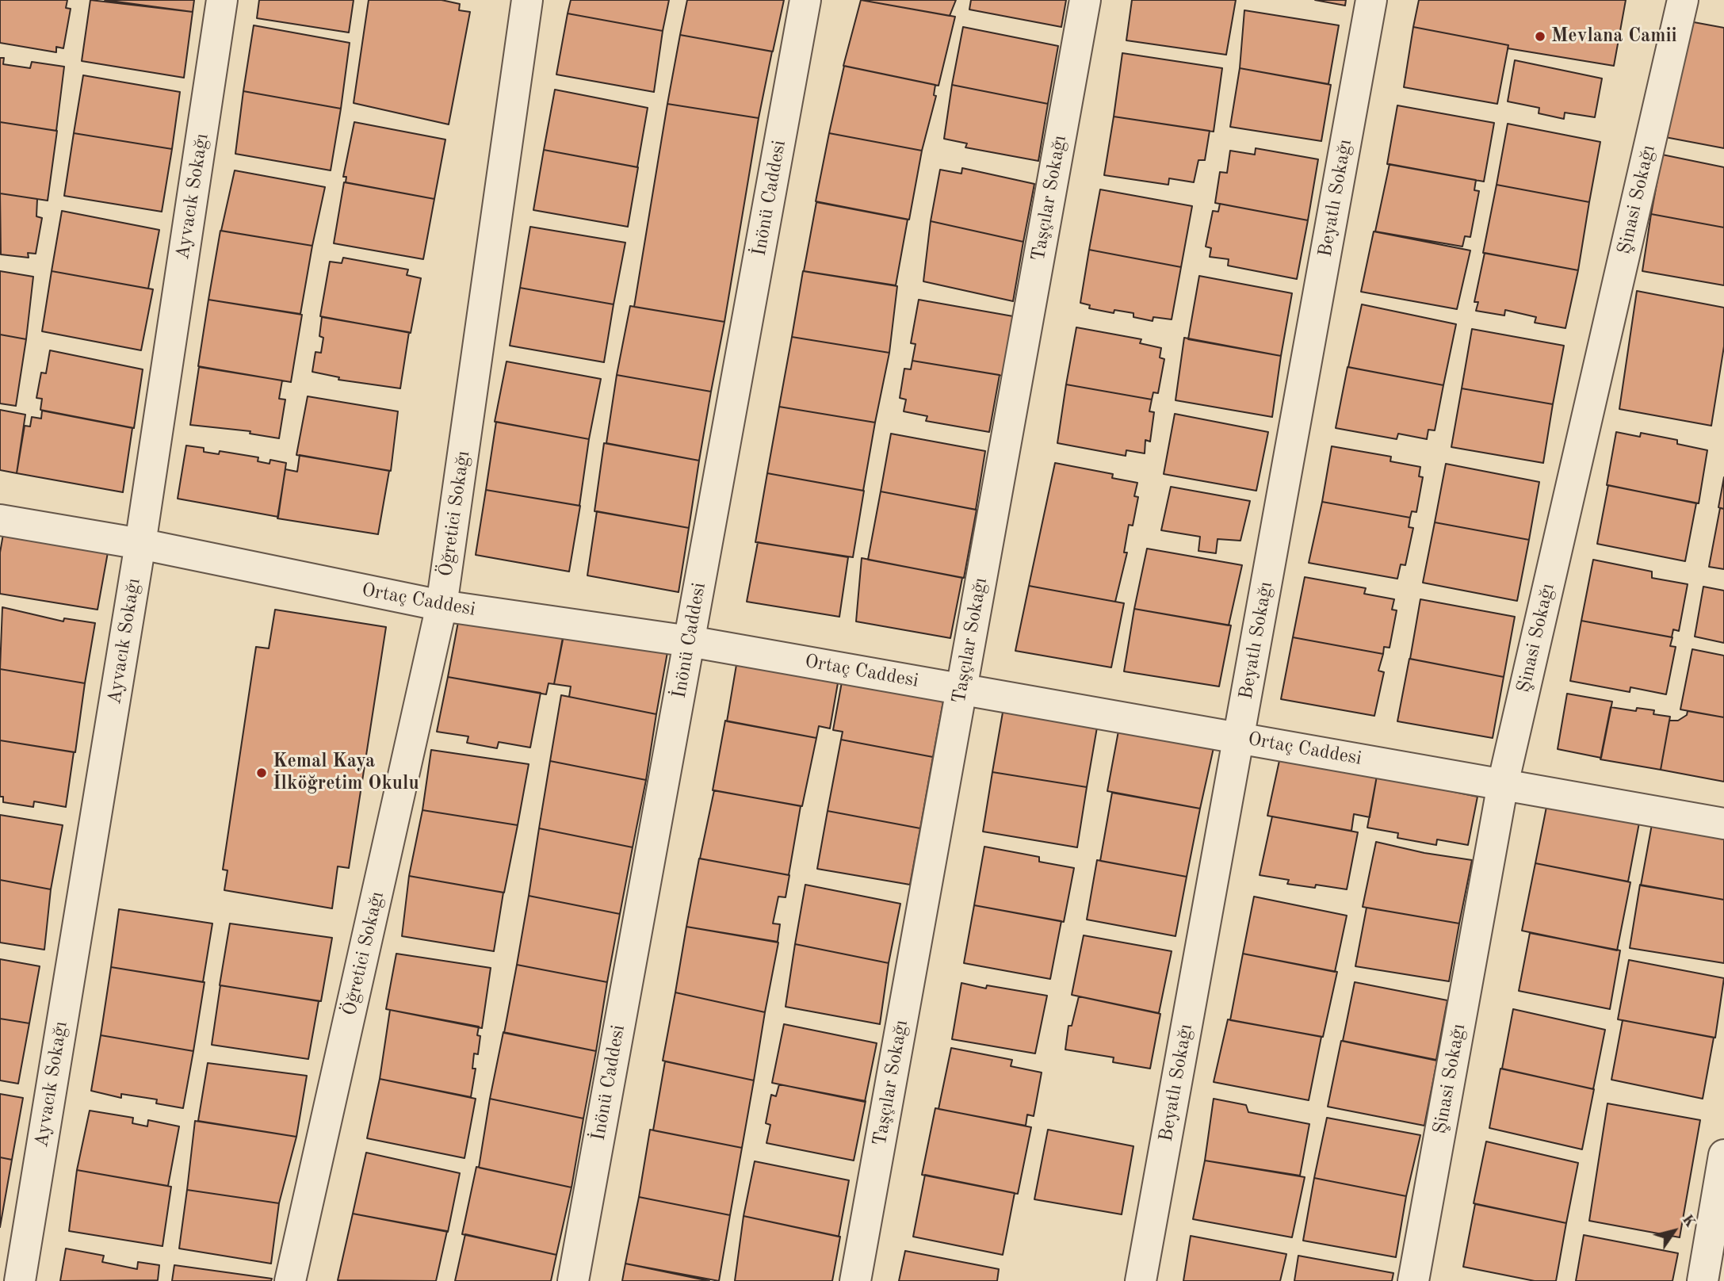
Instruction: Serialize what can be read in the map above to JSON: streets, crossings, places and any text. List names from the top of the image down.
{
  "streets": {
    "street": [
      "Ayvacık Sokağı",
      "İnönü Caddesi",
      "Taşçılar Sokağı",
      "Beyatlı Sokağı",
      "Şinasi Sokağı",
      "Öğretici Sokağı",
      "Ortaç Caddesi"
    ]
  },
  "crossings": [
    ["Ayvacık Sokağı", "Ortaç Caddesi"],
    ["İnönü Caddesi", "Ortaç Caddesi"],
    ["Taşçılar Sokağı", "Ortaç Caddesi"],
    ["Beyatlı Sokağı", "Ortaç Caddesi"],
    ["Şinasi Sokağı", "Ortaç Caddesi"],
    ["Öğretici Sokağı", "Ortaç Caddesi"]
  ],
  "places": ["Mevlana Camii", "Kemal Kaya İlköğretim Okulu"],
  "north": "top right"
}
